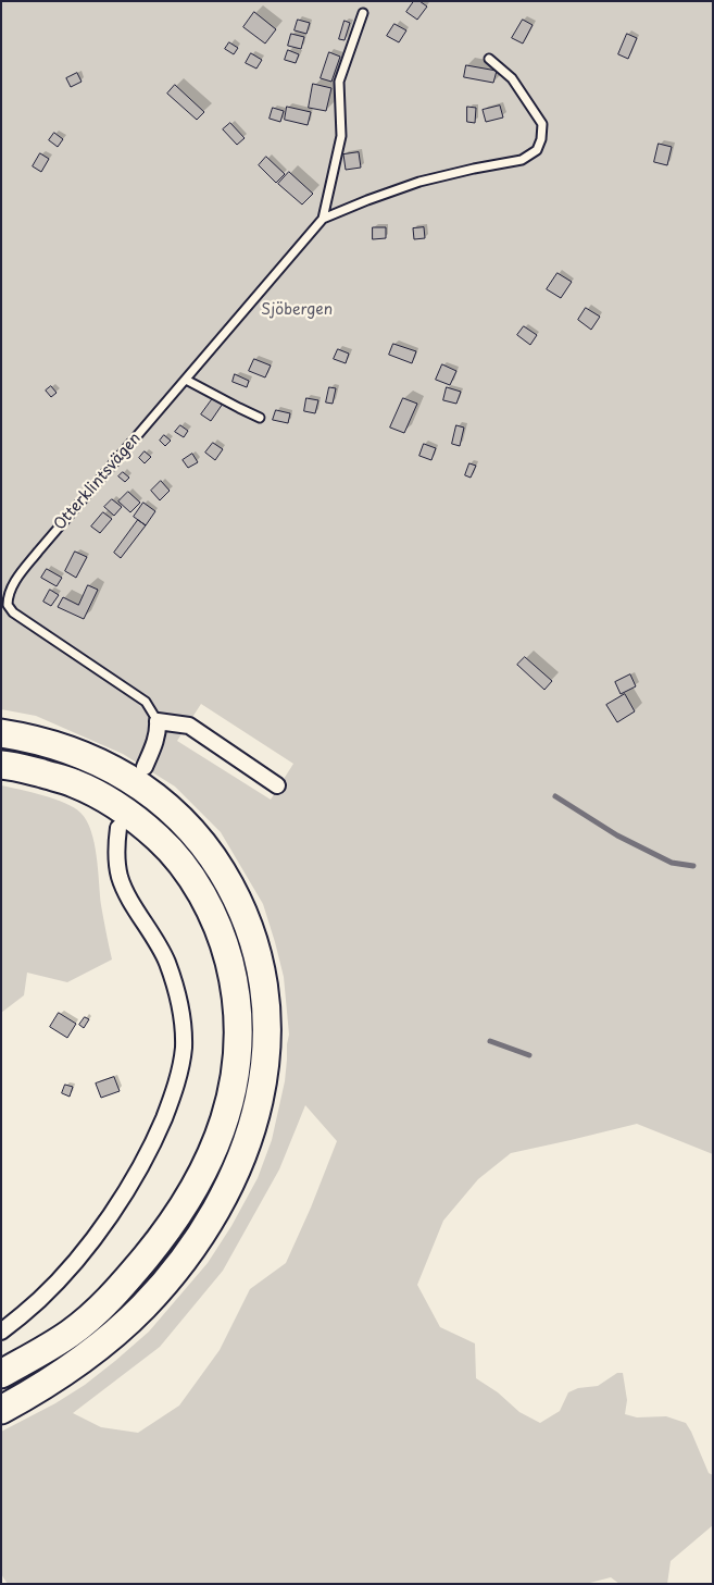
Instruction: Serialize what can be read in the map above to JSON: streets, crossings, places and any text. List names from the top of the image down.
{
  "streets": {
    "lane": ["Otterklintsvägen"]
  },
  "parks": ["Sjöbergen"]
}
